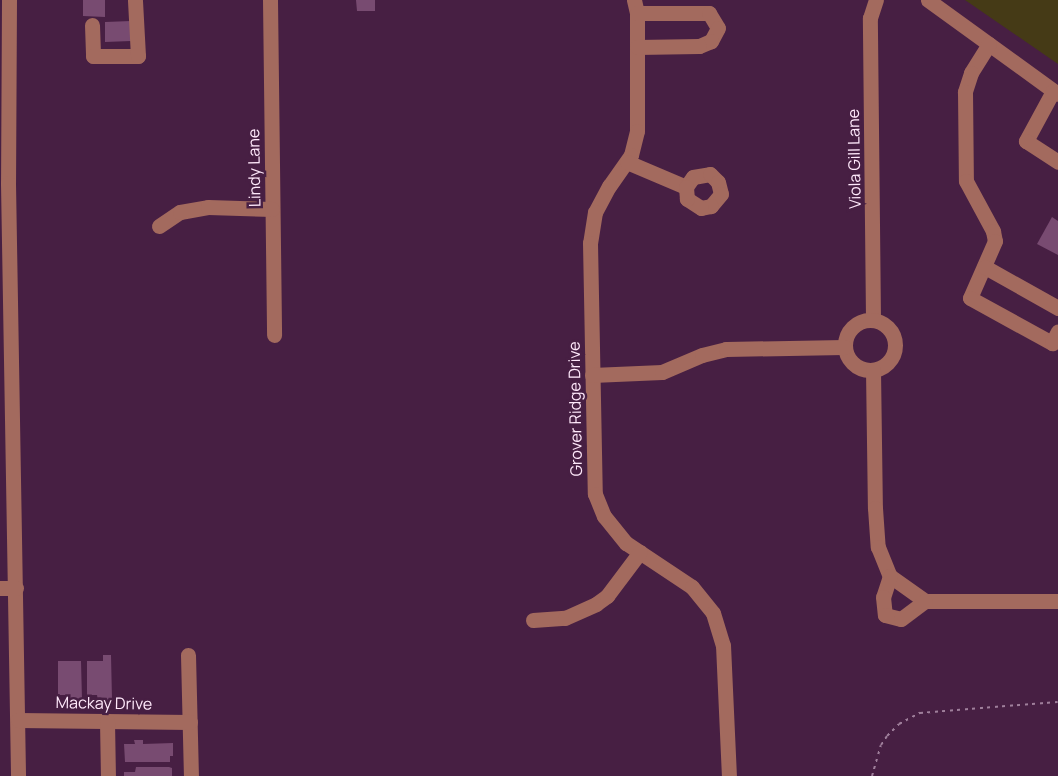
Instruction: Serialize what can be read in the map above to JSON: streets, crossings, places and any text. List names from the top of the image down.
{
  "streets": {
    "street": [
      "Viola Gill Lane",
      "Lindy Lane",
      "Grover Ridge Drive",
      "Mackay Drive"
    ]
  }
}
